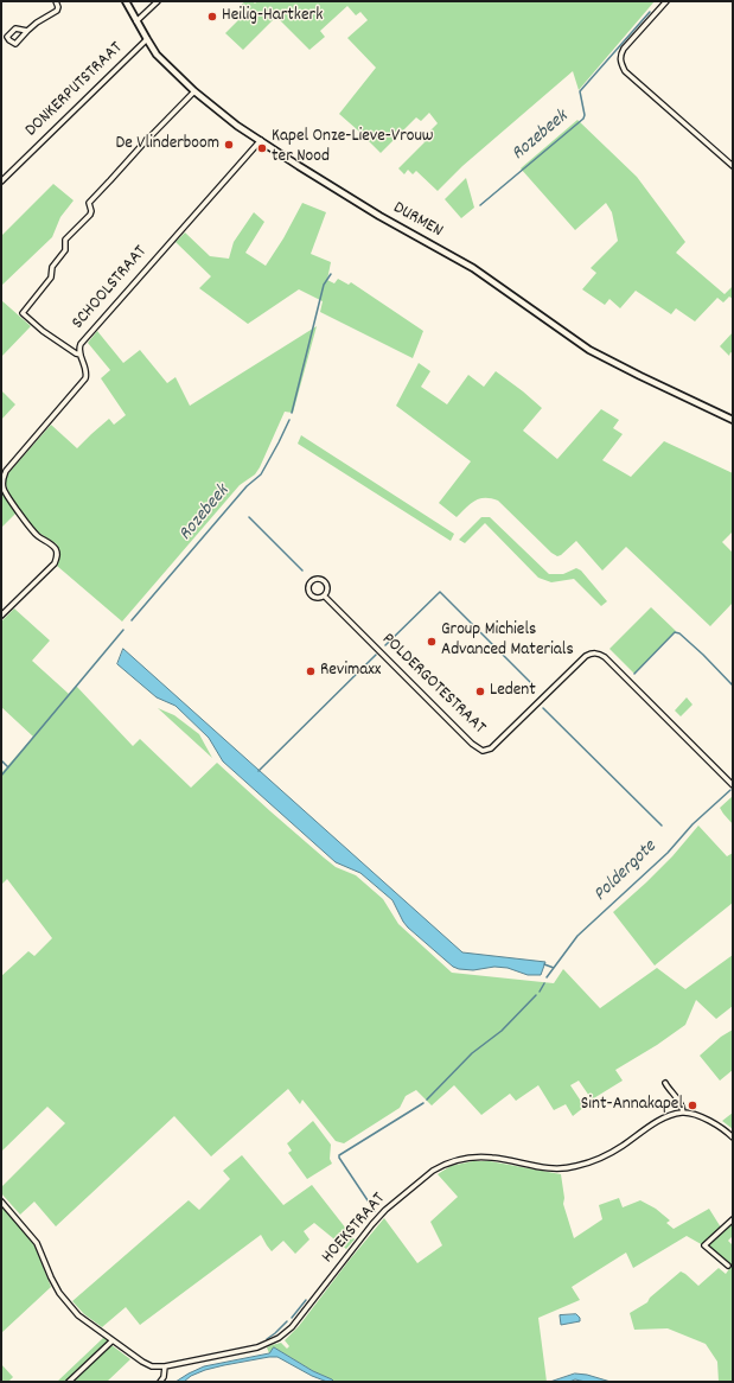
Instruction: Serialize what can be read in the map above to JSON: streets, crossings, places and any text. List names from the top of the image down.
{
  "streets": {
    "street": [
      "DONKERPUTSTRAAT",
      "DURMEN",
      "SCHOOLSTRAAT",
      "POLDERGOTESTRAAT",
      "HOEKSTRAAT"
    ]
  },
  "crossings": [
    ["DONKERPUTSTRAAT", "DURMEN"],
    ["DURMEN", "SCHOOLSTRAAT"]
  ],
  "water": ["Rozebeek", "Poldergote"],
  "places": [
    "Heilig-Hartkerk",
    "De Vlinderboom",
    "Kapel Onze-Lieve-Vrouw ter Nood",
    "Group Michiels Advanced Materials",
    "Revimaxx",
    "Ledent",
    "Sint-Annakapel"
  ]
}
